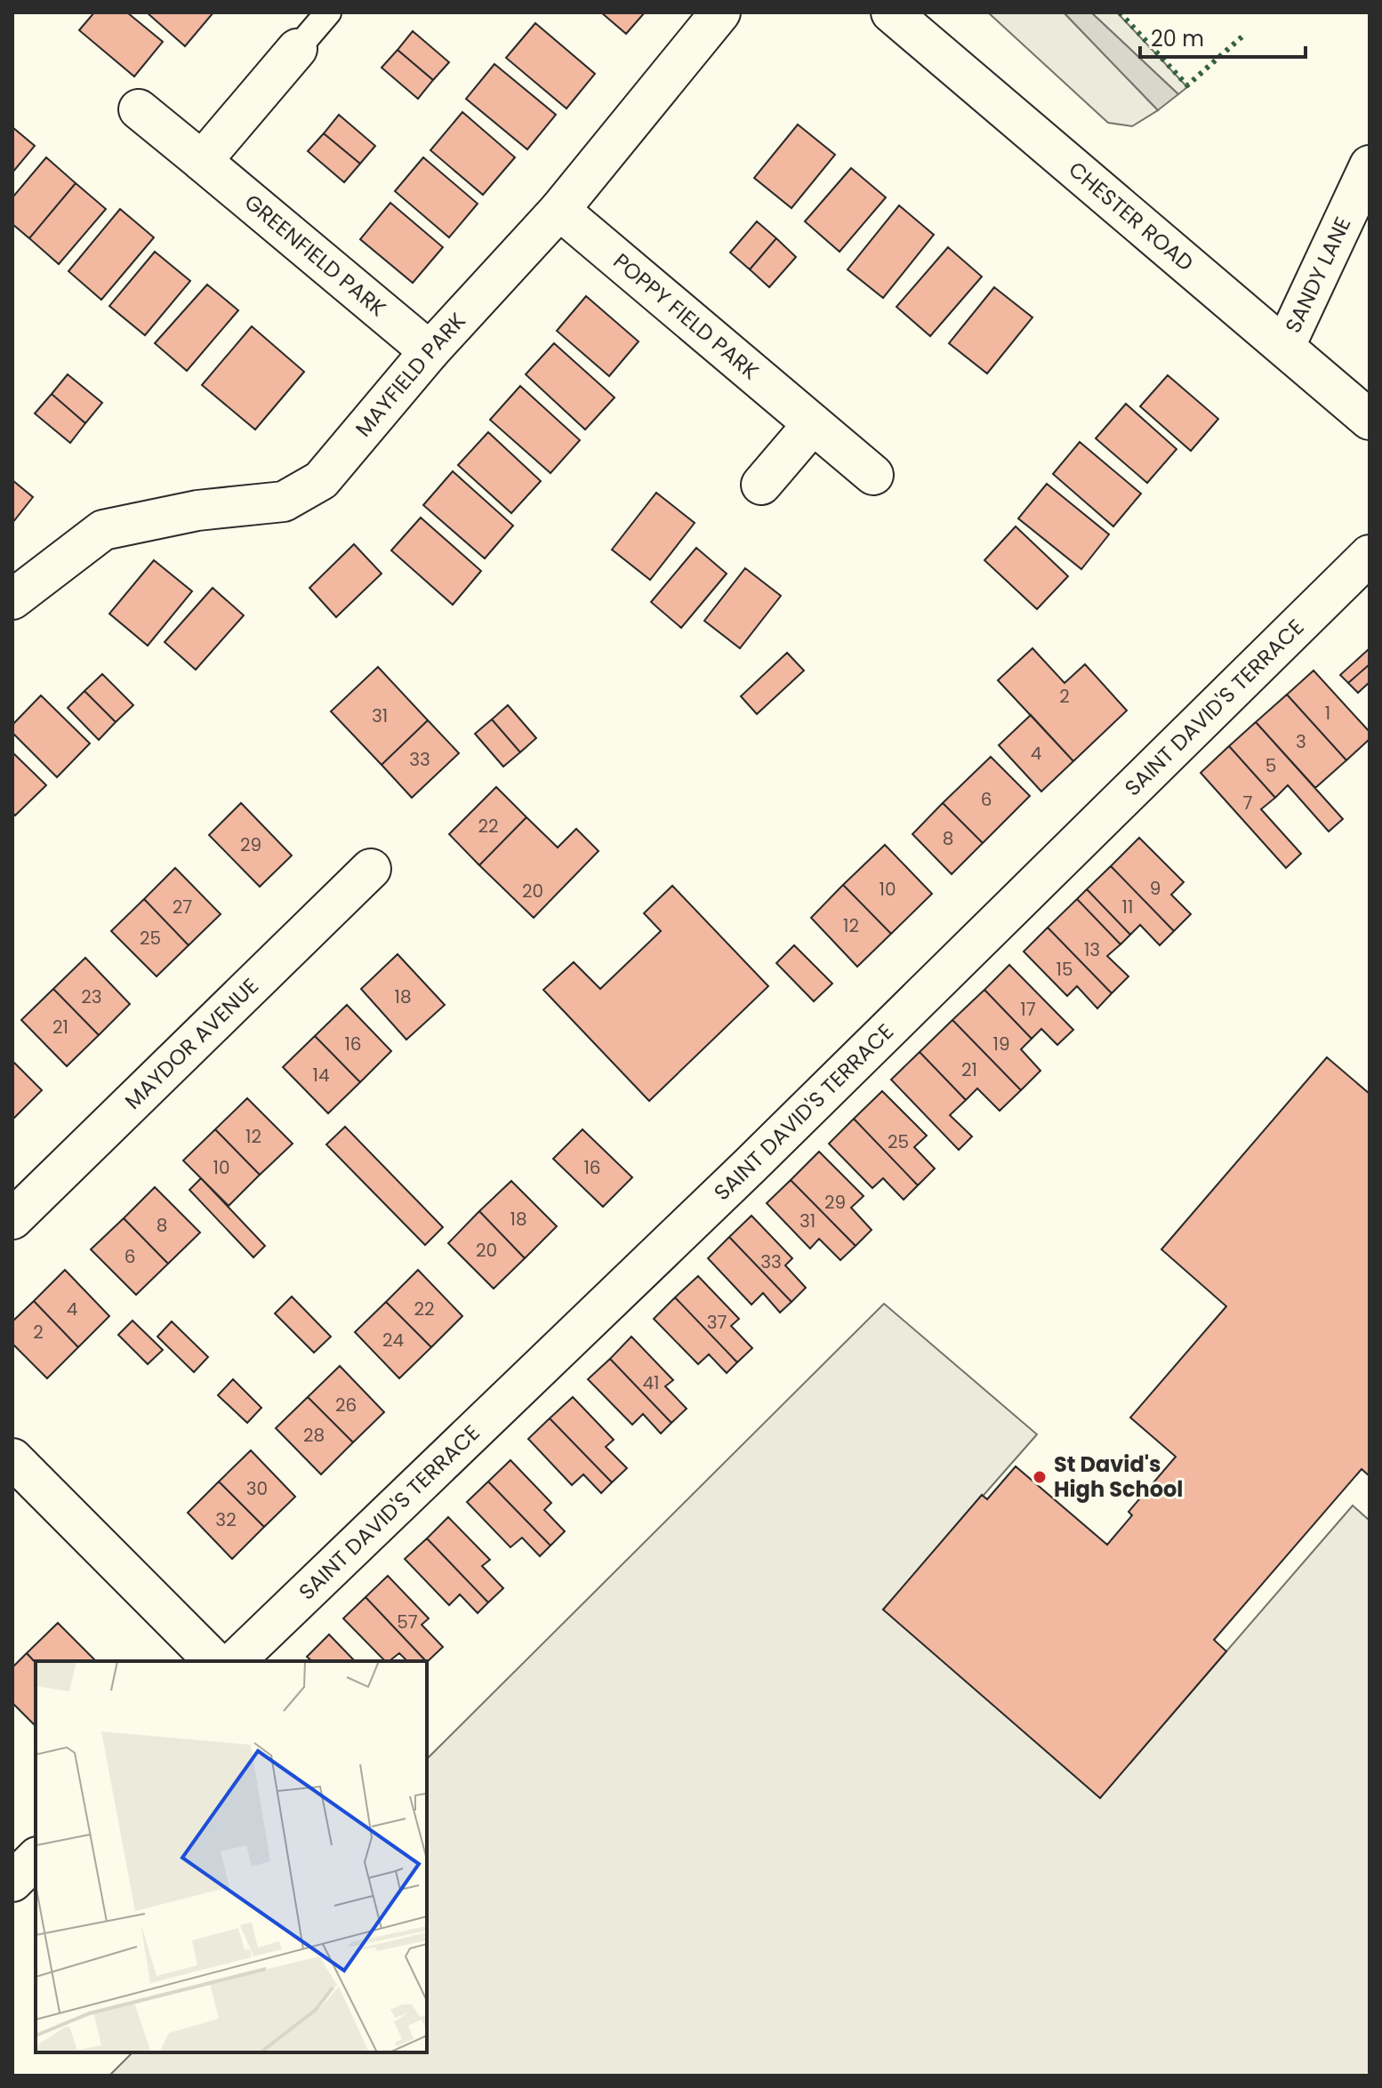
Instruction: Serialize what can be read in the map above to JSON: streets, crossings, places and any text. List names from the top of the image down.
{
  "streets": {
    "street": [
      "CHESTER ROAD",
      "GREENFIELD PARK",
      "SANDY LANE",
      "POPPY FIELD PARK",
      "MAYFIELD PARK",
      "SAINT DAVID'S TERRACE",
      "MAYDOR AVENUE"
    ]
  },
  "crossings": [
    ["CHESTER ROAD", "SANDY LANE"],
    ["GREENFIELD PARK", "MAYFIELD PARK"],
    ["POPPY FIELD PARK", "MAYFIELD PARK"]
  ],
  "places": ["St David's High School"],
  "house_numbers": [
    "2",
    "1",
    "31",
    "3",
    "4",
    "33",
    "5",
    "6",
    "7",
    "22",
    "8",
    "29",
    "9",
    "10",
    "20",
    "27",
    "11",
    "12",
    "25",
    "13",
    "15",
    "23",
    "18",
    "17",
    "21",
    "16",
    "19",
    "21",
    "14",
    "12",
    "25",
    "10",
    "16",
    "29",
    "18",
    "31",
    "8",
    "20",
    "6",
    "33",
    "4",
    "22",
    "37",
    "2",
    "24",
    "41",
    "26",
    "28",
    "30",
    "32",
    "57"
  ],
  "scale_bar": "20 m"
}
